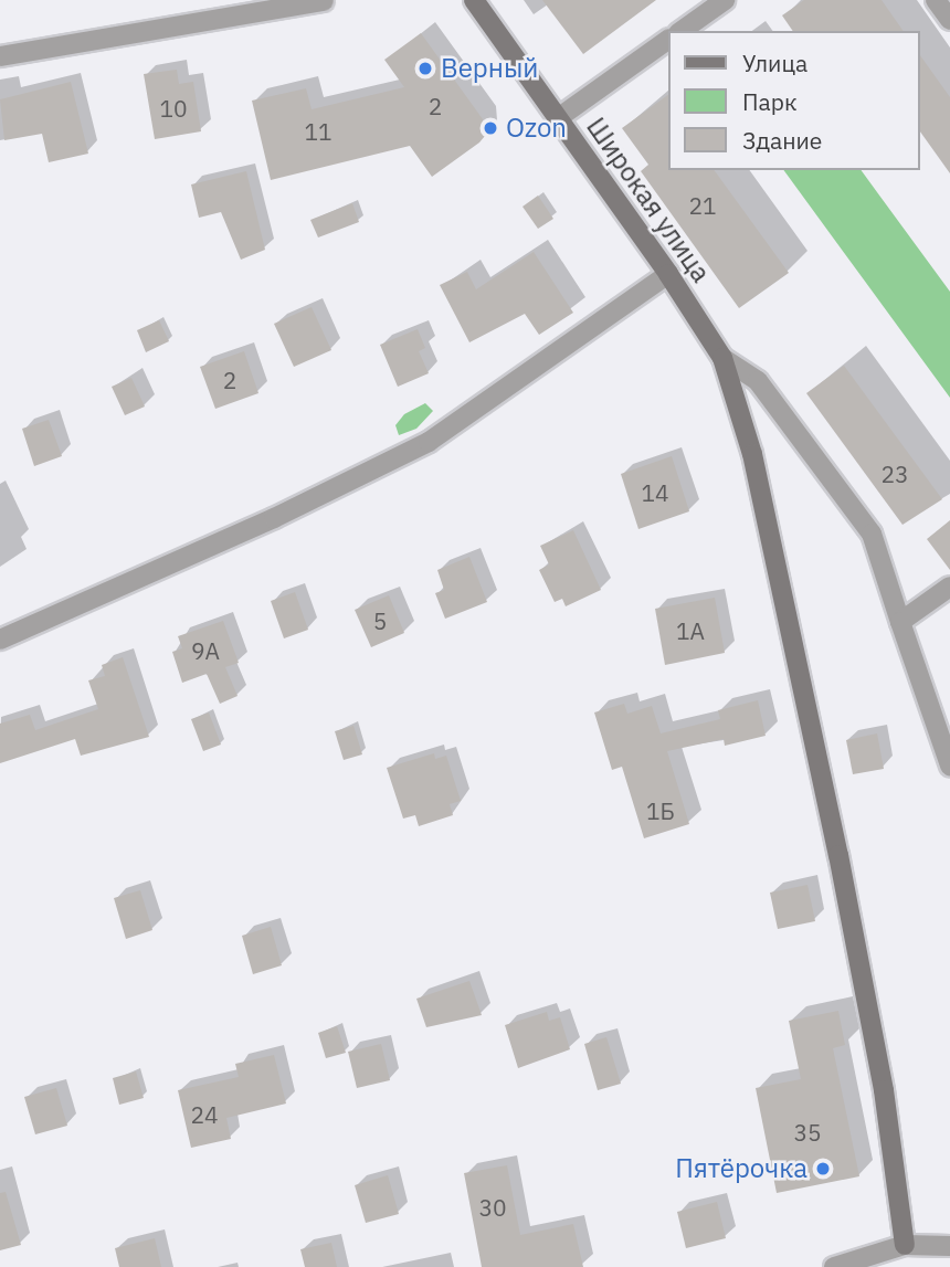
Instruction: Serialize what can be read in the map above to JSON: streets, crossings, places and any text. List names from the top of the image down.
{
  "streets": {
    "street": ["Широкая улица"]
  },
  "places": ["Верный", "Ozon", "Пятёрочка"],
  "house_numbers": [
    "2",
    "10",
    "11",
    "21",
    "2",
    "23",
    "14",
    "5",
    "1А",
    "9А",
    "1Б",
    "24",
    "35",
    "30"
  ],
  "legend": ["Улица", "Парк", "Здание"]
}
